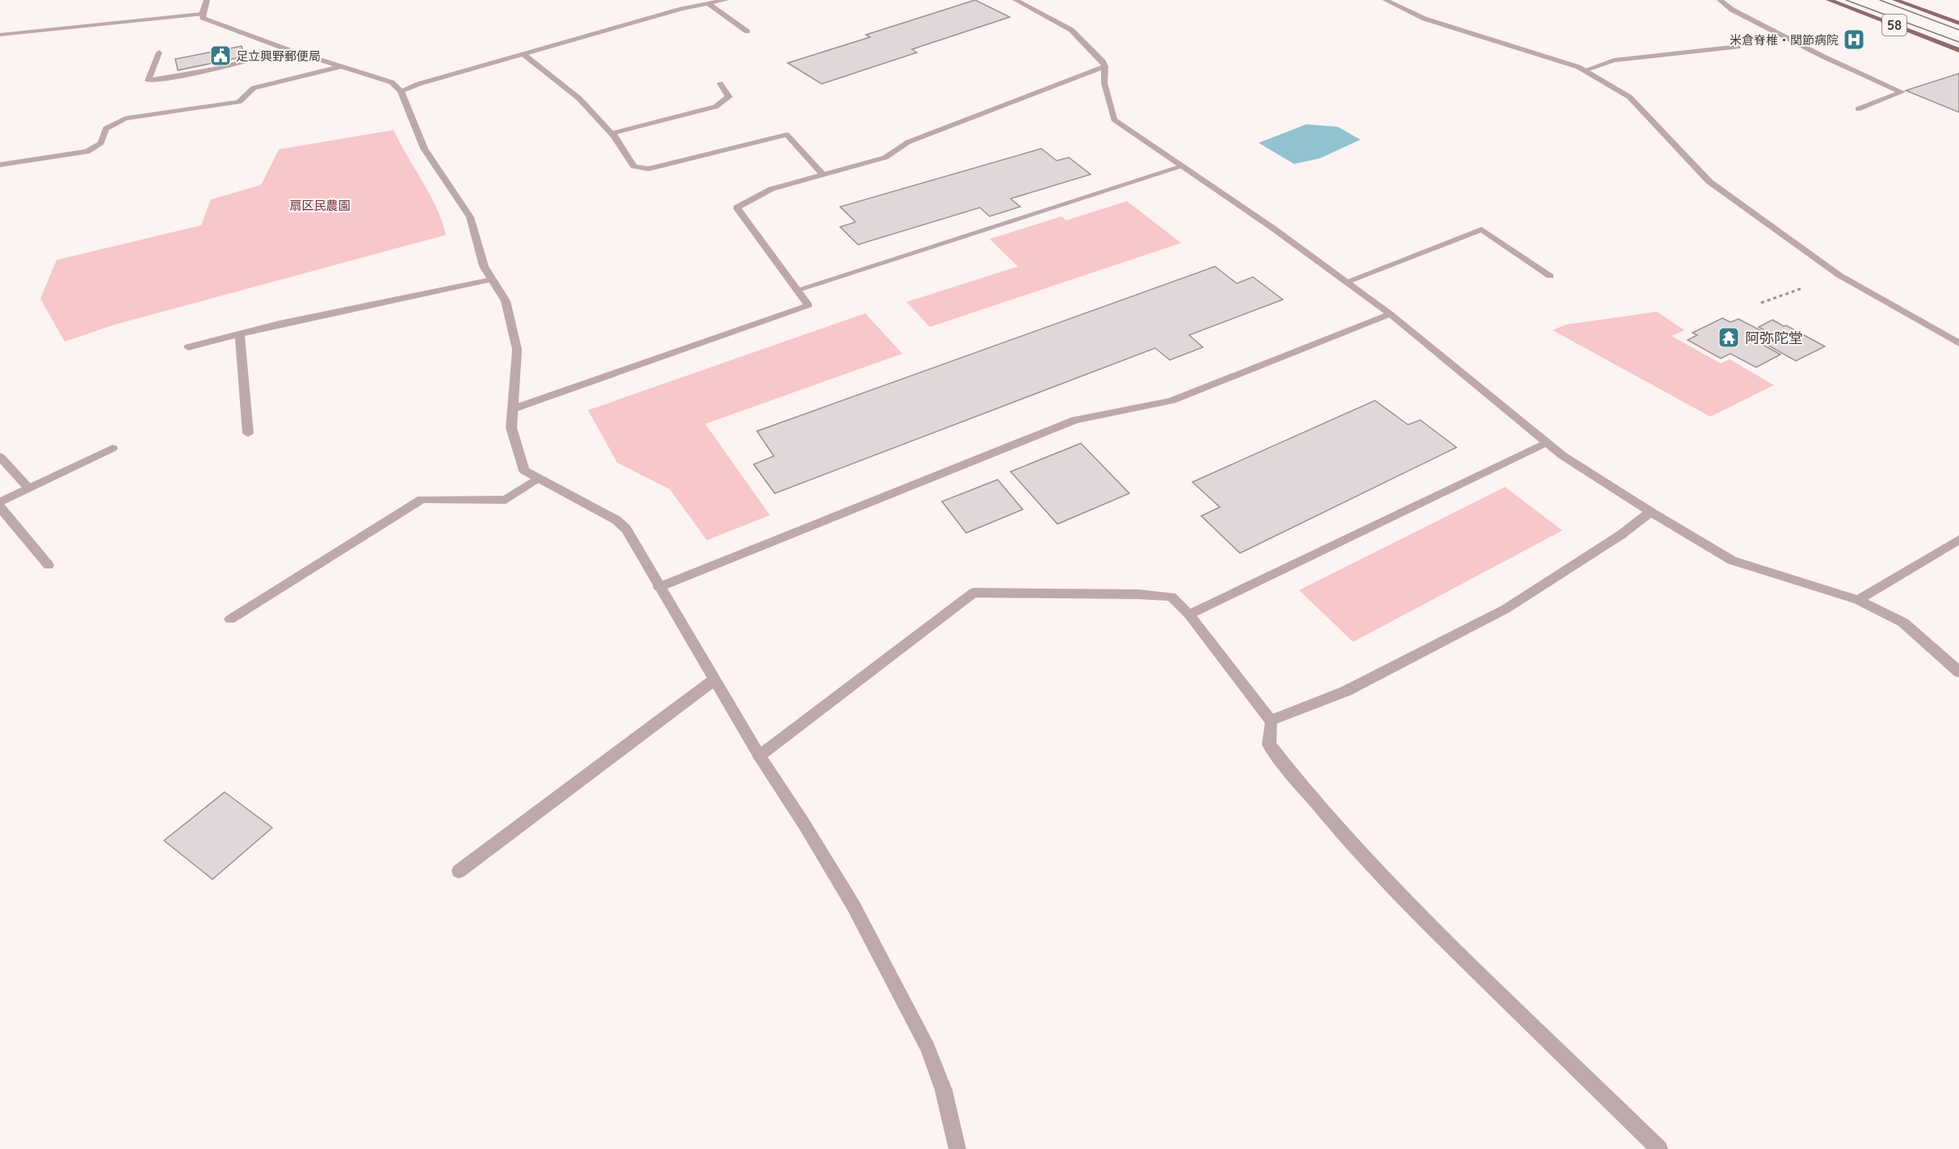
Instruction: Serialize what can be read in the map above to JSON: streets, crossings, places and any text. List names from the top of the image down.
{
  "streets": {
    "main road": ["58"]
  },
  "parks": ["扇区民農園"],
  "places": {
    "hospital": ["米倉脊椎・関節病院"],
    "public building": ["足立興野郵便局"],
    "temple": ["阿弥陀堂"]
  }
}
